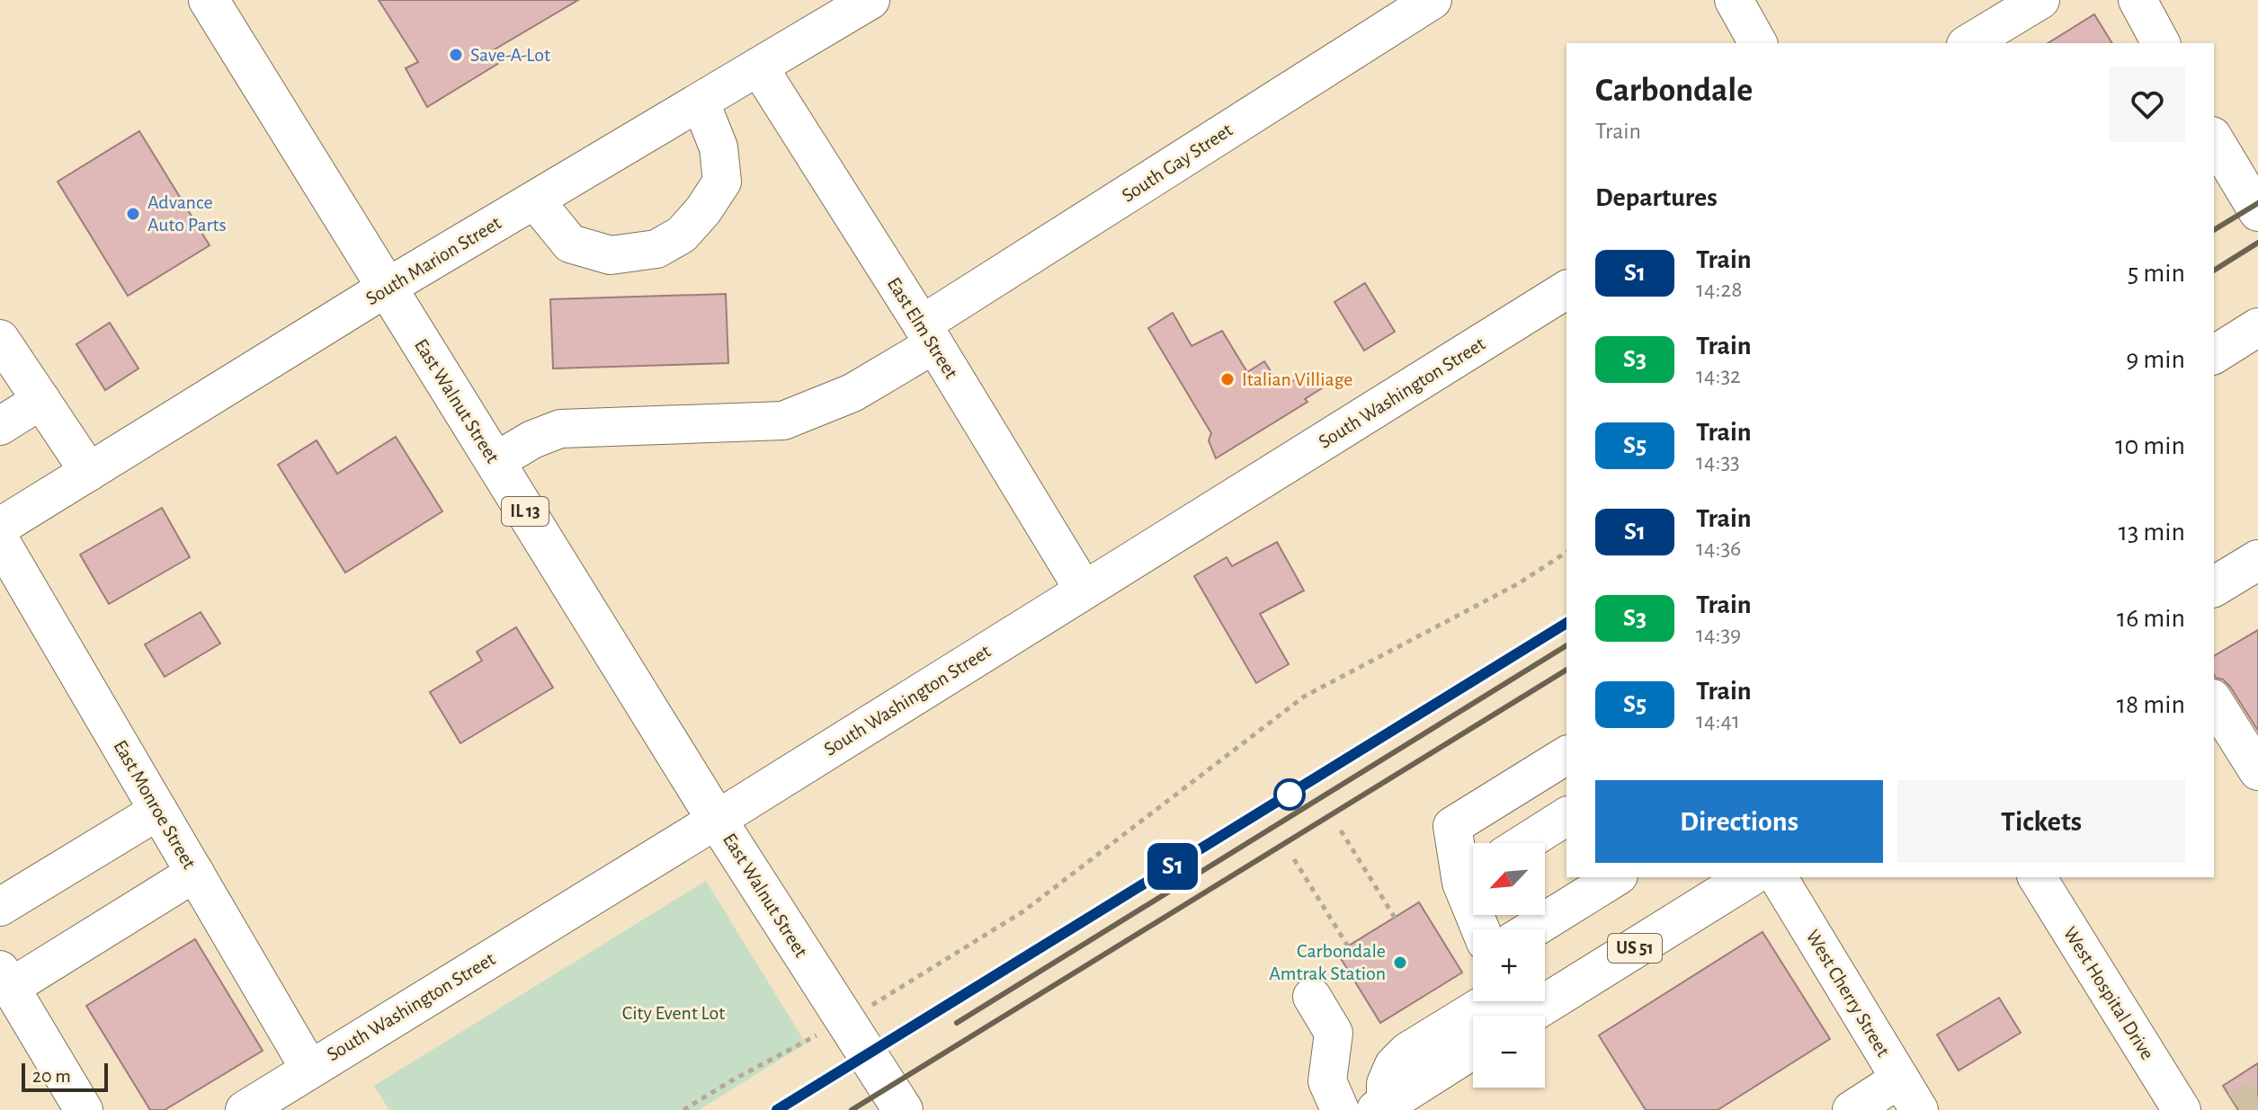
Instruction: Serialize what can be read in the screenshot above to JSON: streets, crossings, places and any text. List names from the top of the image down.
{
  "streets": {
    "highway": ["East Walnut Street", "IL 13", "US 51"],
    "street": [
      "South Gay Street",
      "South Marion Street",
      "East Elm Street",
      "South Washington Street",
      "East Monroe Street",
      "West Cherry Street",
      "West Hospital Drive"
    ]
  },
  "crossings": [
    ["South Gay Street", "East Elm Street"],
    ["South Gay Street", "East Walnut Street"],
    ["South Marion Street", "East Elm Street"],
    ["South Marion Street", "East Walnut Street"],
    ["East Elm Street", "South Washington Street"],
    ["South Washington Street", "East Walnut Street"],
    ["South Washington Street", "East Monroe Street"],
    ["East Walnut Street", "IL 13"]
  ],
  "parks": ["City Event Lot"],
  "places": [
    "Save-A-Lot",
    "Advance Auto Parts",
    "Italian Villiage",
    "Carbondale Amtrak Station"
  ],
  "scale_bar": "20 m",
  "north": "bottom left",
  "page": {
    "on_map": "S1",
    "heading": [
      ["Carbondale", "Train"],
      "Departures"
    ],
    "list": [
      {
        "mark": "S1",
        "name": "Train",
        "note": "14:28",
        "value": "5 min"
      },
      {
        "mark": "S3",
        "name": "Train",
        "note": "14:32",
        "value": "9 min"
      },
      {
        "mark": "S5",
        "name": "Train",
        "note": "14:33",
        "value": "10 min"
      },
      {
        "mark": "S1",
        "name": "Train",
        "note": "14:36",
        "value": "13 min"
      },
      {
        "mark": "S3",
        "name": "Train",
        "note": "14:39",
        "value": "16 min"
      },
      {
        "mark": "S5",
        "name": "Train",
        "note": "14:41",
        "value": "18 min"
      }
    ],
    "buttons": ["Directions", "Tickets"],
    "map_buttons": ["+", "−"],
    "scale": "20 m"
  }
}
